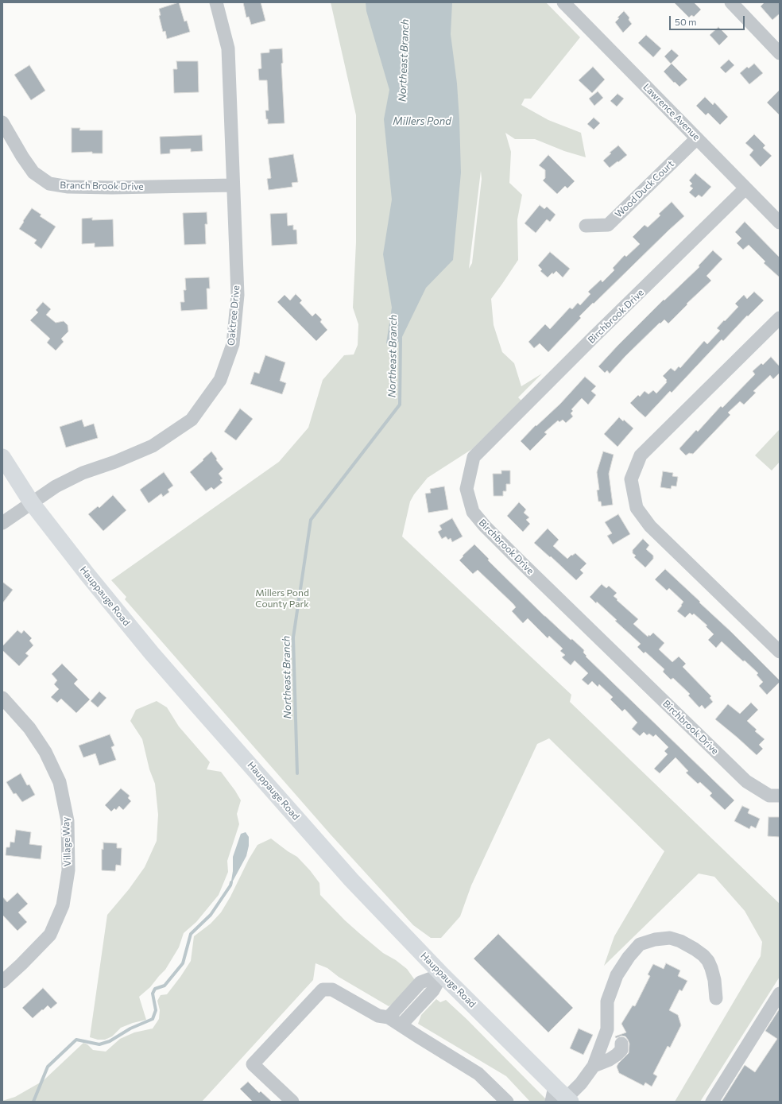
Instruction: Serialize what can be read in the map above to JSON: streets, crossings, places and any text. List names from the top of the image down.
{
  "streets": {
    "main road": ["Hauppauge Road"],
    "street": [
      "Lawrence Avenue",
      "Branch Brook Drive",
      "Wood Duck Court",
      "Oaktree Drive",
      "Birchbrook Drive",
      "Village Way"
    ]
  },
  "crossings": [
    ["Lawrence Avenue", "Wood Duck Court"],
    ["Lawrence Avenue", "Birchbrook Drive"],
    ["Branch Brook Drive", "Oaktree Drive"],
    ["Oaktree Drive", "Hauppauge Road"]
  ],
  "water": ["Northeast Branch", "Millers Pond"],
  "parks": ["Millers Pond County Park"],
  "scale_bar": "50 m"
}
